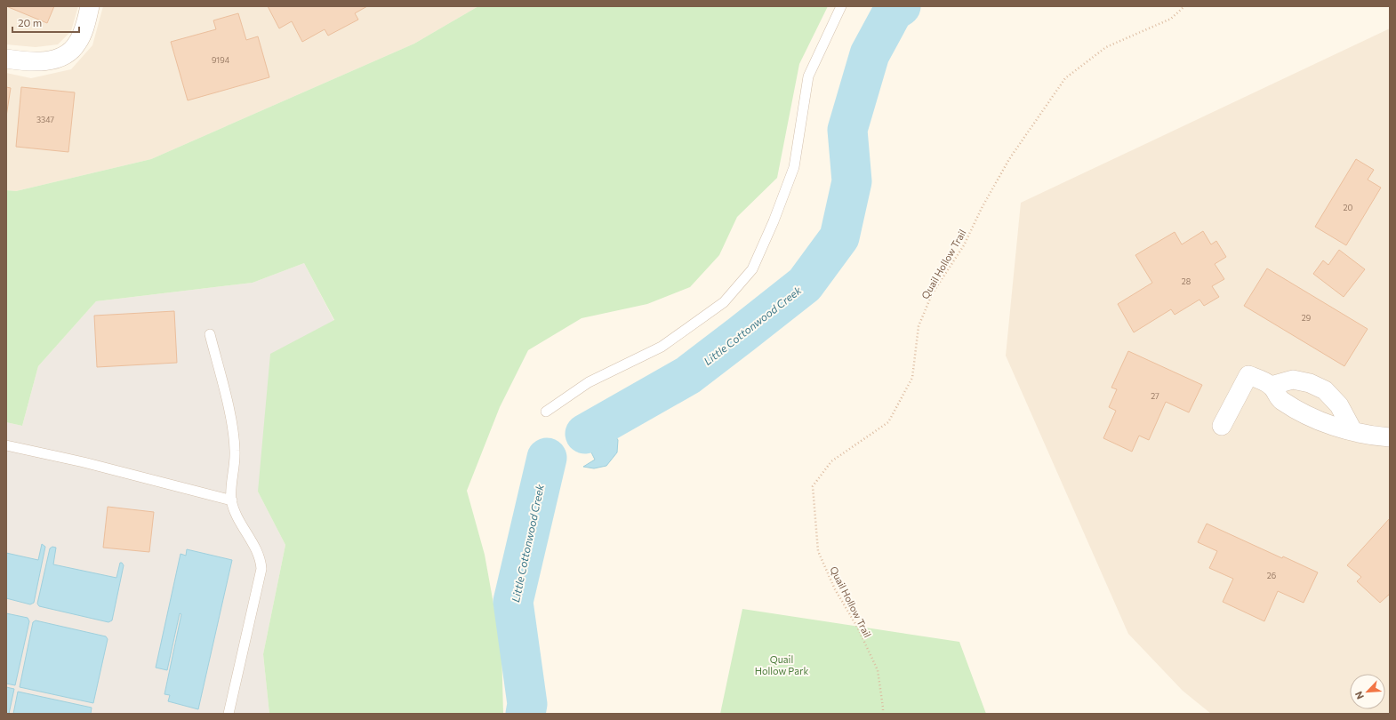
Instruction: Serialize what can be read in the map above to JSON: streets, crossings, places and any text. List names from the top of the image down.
{
  "streets": {
    "path": ["Quail Hollow Trail"]
  },
  "water": ["Little Cottonwood Creek"],
  "parks": ["Quail Hollow Park"],
  "house_numbers": [
    "9194",
    "3347",
    "20",
    "28",
    "29",
    "27",
    "26"
  ],
  "scale_bar": "20 m",
  "north": "bottom left"
}
